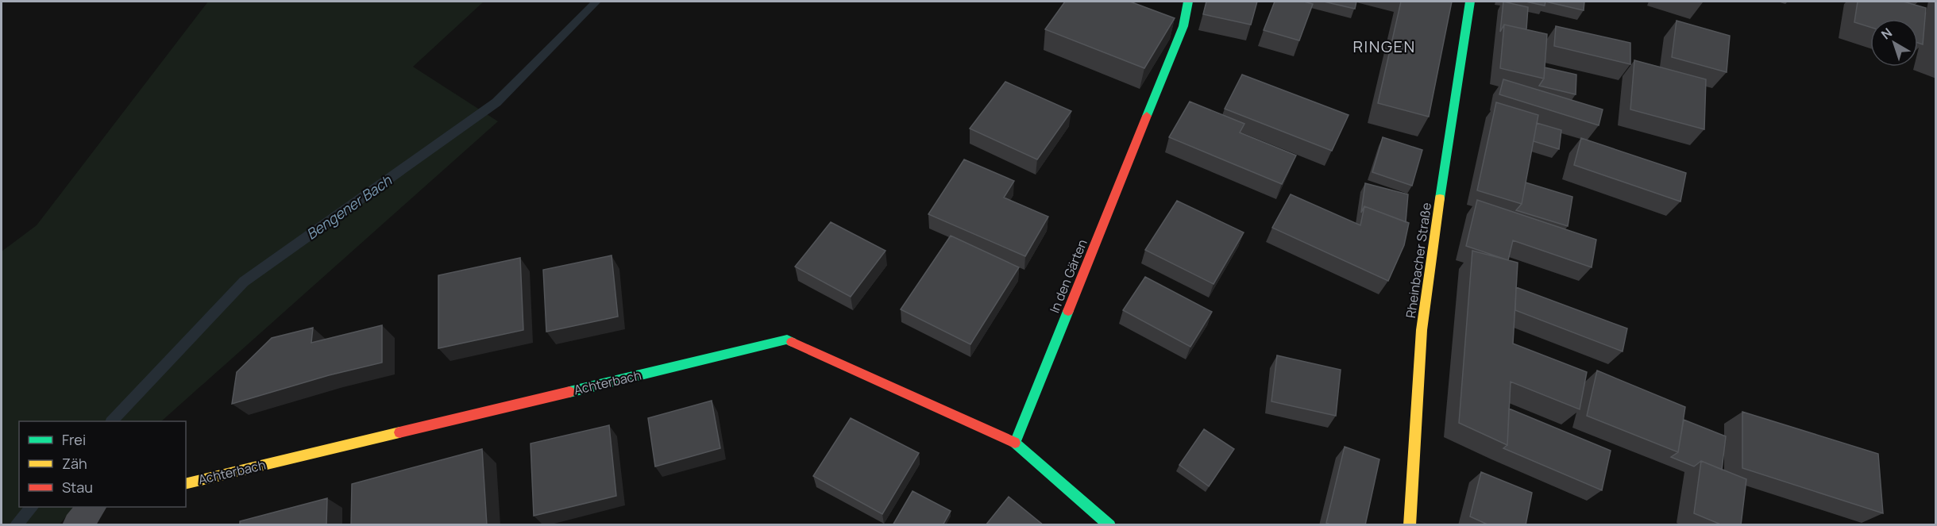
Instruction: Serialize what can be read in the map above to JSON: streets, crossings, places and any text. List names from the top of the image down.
{
  "streets": {
    "street": ["Rheinbacher Straße", "In den Gärten", "Achterbach"]
  },
  "crossings": [
    ["In den Gärten", "Achterbach"]
  ],
  "districts": ["RINGEN"],
  "water": ["Bengener Bach"],
  "legend": ["Frei", "Zäh", "Stau"],
  "north": "top left"
}
